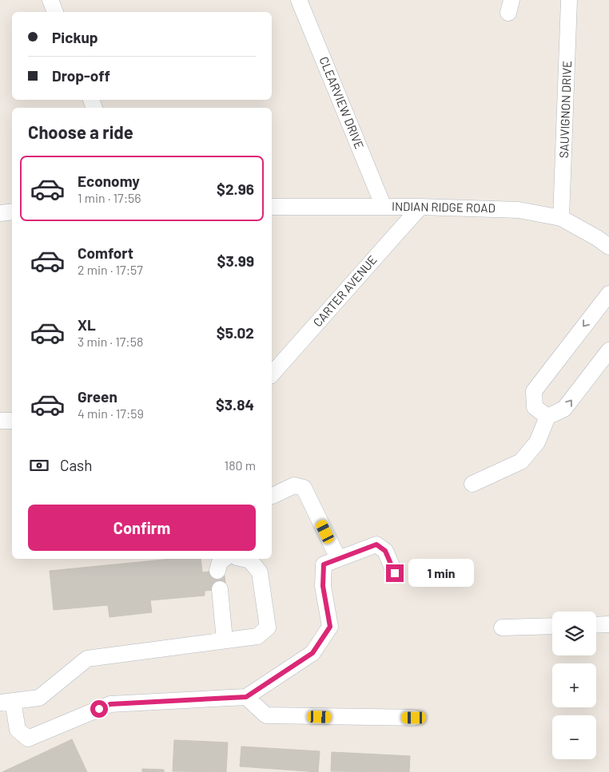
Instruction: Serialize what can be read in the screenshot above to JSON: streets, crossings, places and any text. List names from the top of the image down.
{
  "streets": {
    "street": [
      "CLEARVIEW DRIVE",
      "SAUVIGNON DRIVE",
      "INDIAN RIDGE ROAD",
      "CARTER AVENUE"
    ]
  },
  "crossings": [
    ["CLEARVIEW DRIVE", "INDIAN RIDGE ROAD"],
    ["SAUVIGNON DRIVE", "INDIAN RIDGE ROAD"],
    ["INDIAN RIDGE ROAD", "CARTER AVENUE"]
  ],
  "page": {
    "banner": ["Pickup", "Drop-off"],
    "heading": "Choose a ride",
    "list": [
      {
        "name": "Economy",
        "note": "1 min · 17:56",
        "value": "$2.96"
      },
      {
        "name": "Comfort",
        "note": "2 min · 17:57",
        "value": "$3.99"
      },
      {
        "name": "XL",
        "note": "3 min · 17:58",
        "value": "$5.02"
      },
      {
        "name": "Green",
        "note": "4 min · 17:59",
        "value": "$3.84"
      }
    ],
    "pay": ["Cash", "180 m"],
    "buttons": "Confirm",
    "bubble": "1 min",
    "map_buttons": ["+", "−"]
  }
}
